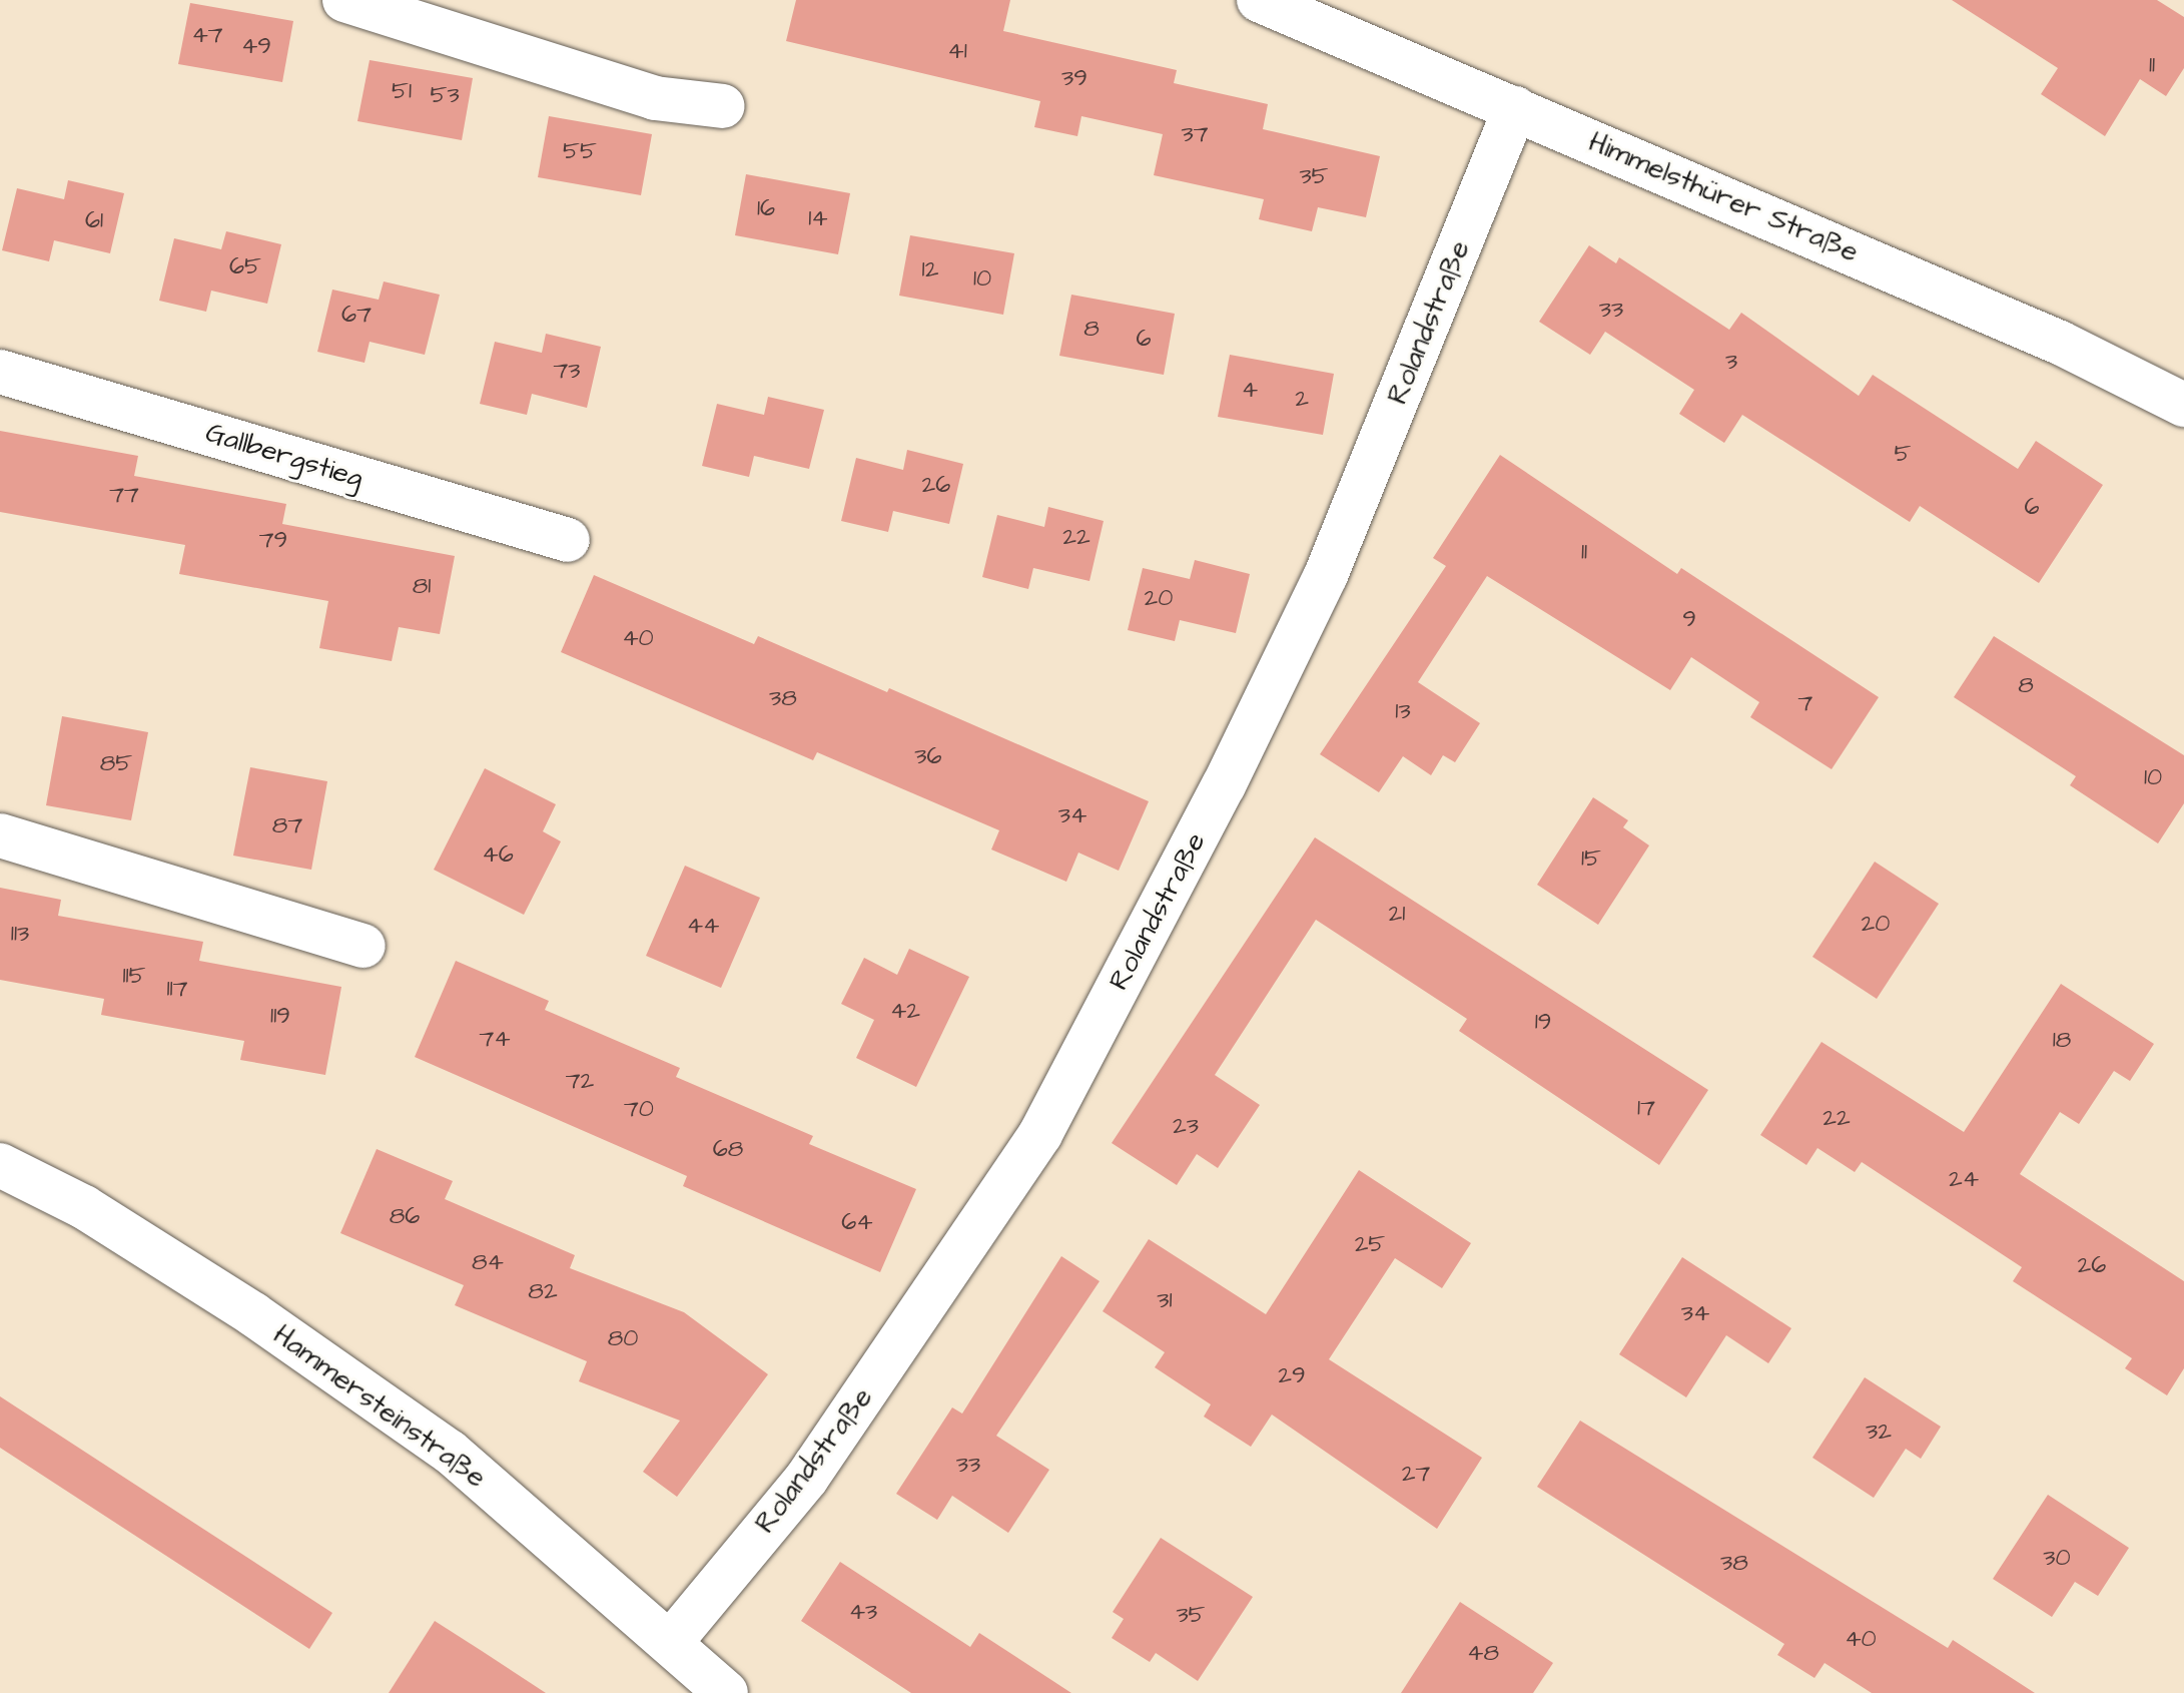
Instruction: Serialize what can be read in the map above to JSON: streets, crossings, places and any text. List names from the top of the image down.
{
  "streets": {
    "street": [
      "Himmelsthürer Straße",
      "Rolandstraße",
      "Gallbergstieg",
      "Hammersteinstraße"
    ]
  },
  "crossings": [
    ["Himmelsthürer Straße", "Rolandstraße"],
    ["Rolandstraße", "Hammersteinstraße"]
  ],
  "house_numbers": [
    "47",
    "49",
    "41",
    "11",
    "39",
    "51",
    "53",
    "37",
    "55",
    "35",
    "16",
    "14",
    "61",
    "65",
    "12",
    "10",
    "33",
    "67",
    "8",
    "6",
    "3",
    "73",
    "4",
    "2",
    "5",
    "26",
    "77",
    "6",
    "22",
    "79",
    "11",
    "81",
    "20",
    "9",
    "40",
    "8",
    "38",
    "7",
    "13",
    "36",
    "85",
    "10",
    "34",
    "87",
    "46",
    "15",
    "21",
    "20",
    "44",
    "113",
    "115",
    "117",
    "42",
    "119",
    "19",
    "74",
    "18",
    "72",
    "17",
    "70",
    "22",
    "23",
    "68",
    "24",
    "86",
    "64",
    "25",
    "84",
    "26",
    "82",
    "31",
    "34",
    "80",
    "29",
    "32",
    "33",
    "27",
    "30",
    "38",
    "43",
    "35",
    "40",
    "48"
  ]
}
